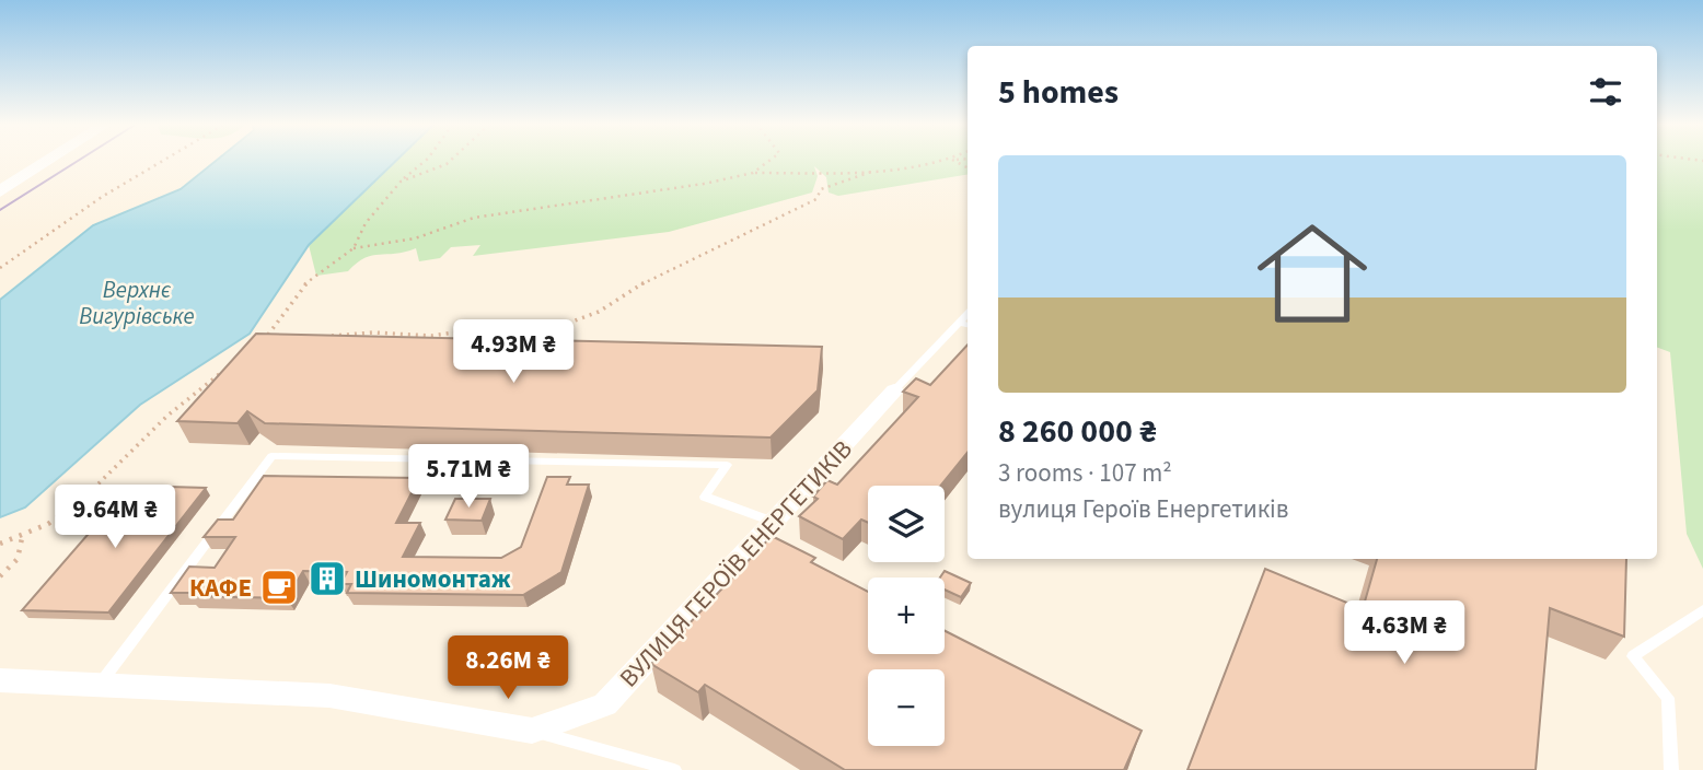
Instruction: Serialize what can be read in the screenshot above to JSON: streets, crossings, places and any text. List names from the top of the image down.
{
  "streets": {
    "street": ["ВУЛИЦЯ ГЕРОЇВ ЕНЕРГЕТИКІВ"]
  },
  "water": ["Верхнє Вигурівське"],
  "places": {
    "building": ["Шиномонтаж"],
    "cafe": ["КАФЕ"]
  },
  "page": {
    "heading": "5 homes",
    "list": [
      {
        "name": "8 260 000 ₴",
        "note": "3 rooms · 107 m² · вулиця Героїв Енергетиків"
      }
    ],
    "price": [
      "4.93M ₴",
      "5.71M ₴",
      "9.64M ₴",
      "4.63M ₴",
      "8.26M ₴"
    ],
    "map_buttons": ["+", "−"]
  }
}
